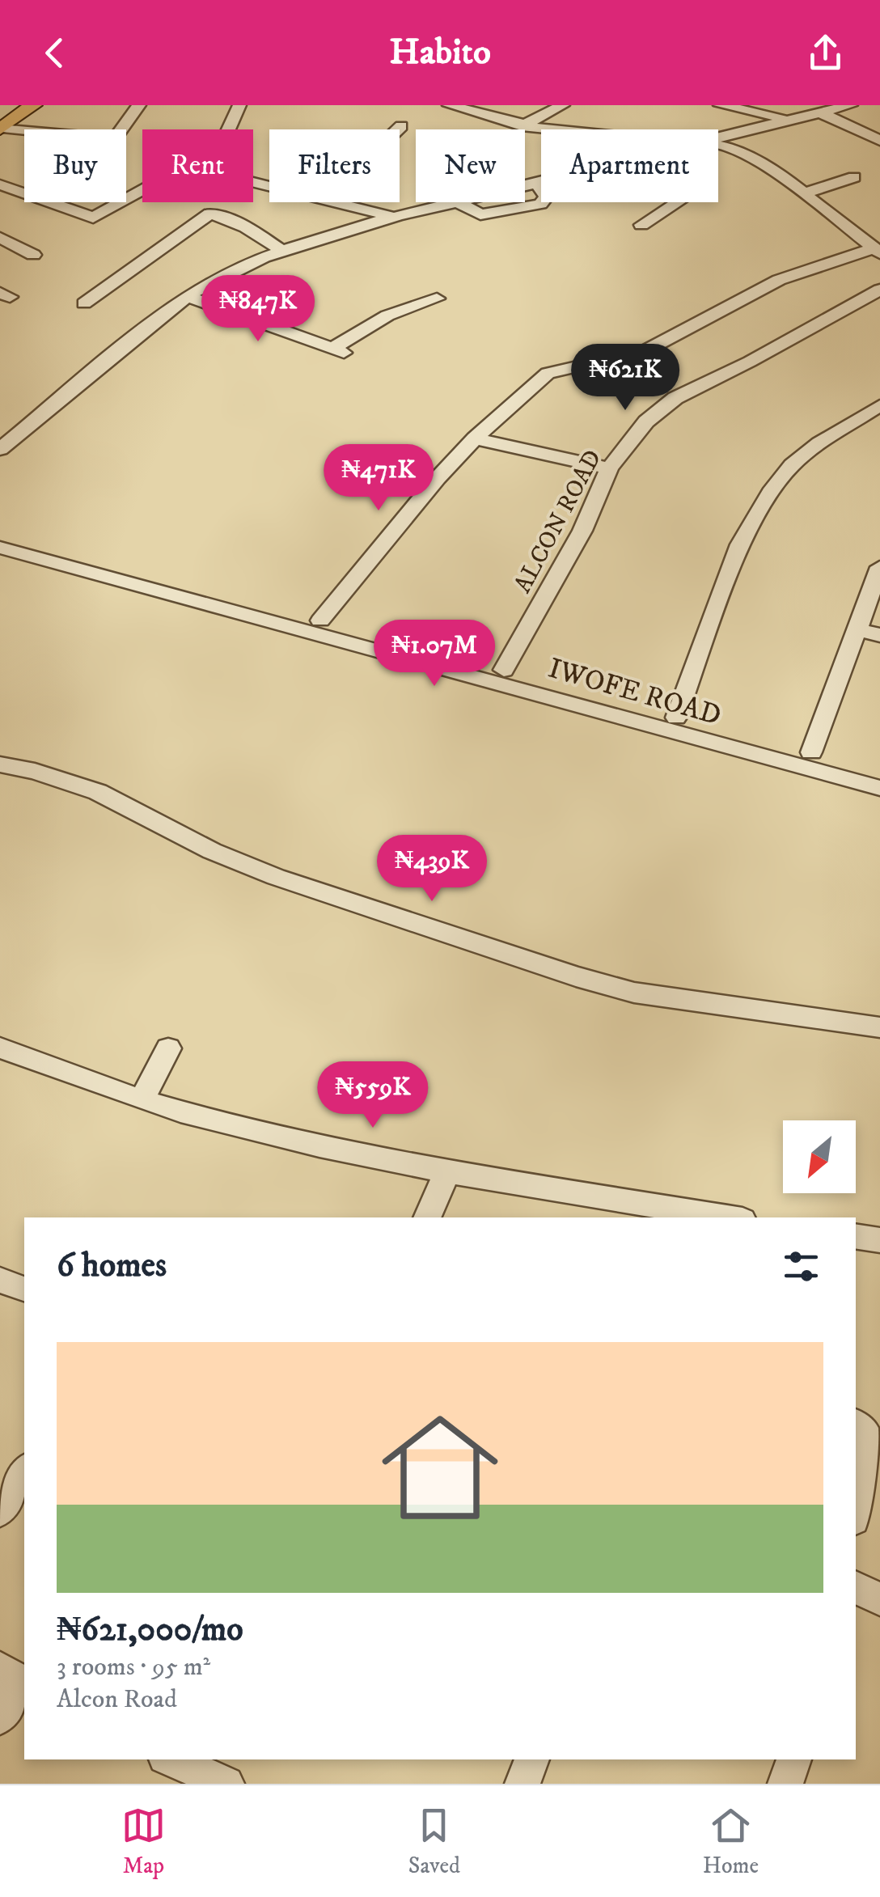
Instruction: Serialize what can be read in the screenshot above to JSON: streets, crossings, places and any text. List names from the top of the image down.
{
  "streets": {
    "street": ["ALCON ROAD", "IWOFE ROAD"]
  },
  "crossings": [
    ["ALCON ROAD", "IWOFE ROAD"]
  ],
  "north": "bottom left",
  "page": {
    "header": "Habito",
    "chip": [
      "Buy",
      "Rent",
      "Filters",
      "New",
      "Apartment"
    ],
    "price": [
      "₦847K",
      "₦621K",
      "₦471K",
      "₦1.07M",
      "₦439K",
      "₦559K"
    ],
    "heading": "6 homes",
    "list": [
      {
        "name": "₦621,000/mo",
        "note": "3 rooms · 95 m² · Alcon Road"
      }
    ],
    "tabs": ["Map", "Saved", "Home"]
  }
}
